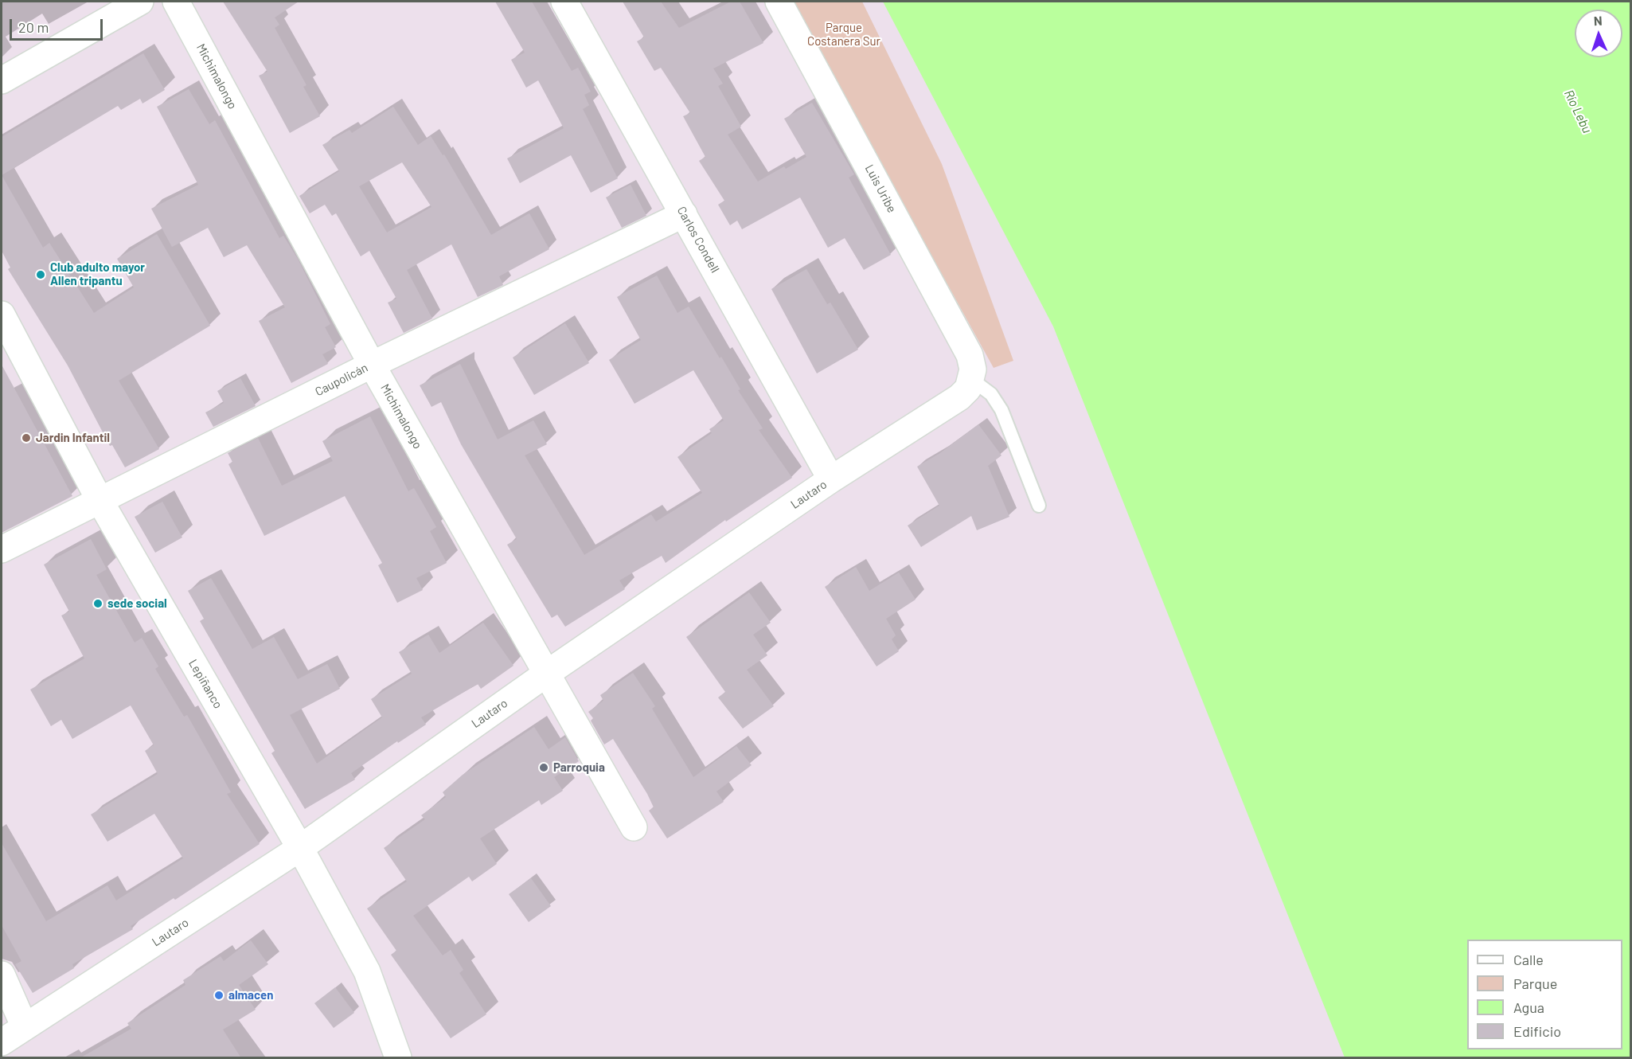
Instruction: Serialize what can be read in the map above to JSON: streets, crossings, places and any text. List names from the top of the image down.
{
  "streets": {
    "street": [
      "Michimalongo",
      "Luis Uribe",
      "Carlos Condell",
      "Caupolicán",
      "Lautaro",
      "Lepiñanco"
    ]
  },
  "crossings": [
    ["Michimalongo", "Caupolicán"],
    ["Michimalongo", "Lautaro"],
    ["Luis Uribe", "Lautaro"],
    ["Carlos Condell", "Caupolicán"],
    ["Carlos Condell", "Lautaro"],
    ["Caupolicán", "Lepiñanco"],
    ["Lautaro", "Lepiñanco"]
  ],
  "water": ["Río Lebu"],
  "parks": ["Parque Costanera Sur"],
  "places": [
    "Club adulto mayor Allen tripantu",
    "Jardin Infantil",
    "sede social",
    "Parroquia",
    "almacen"
  ],
  "legend": [
    "Calle",
    "Parque",
    "Agua",
    "Edificio"
  ],
  "scale_bar": "20 m",
  "north": "top"
}
